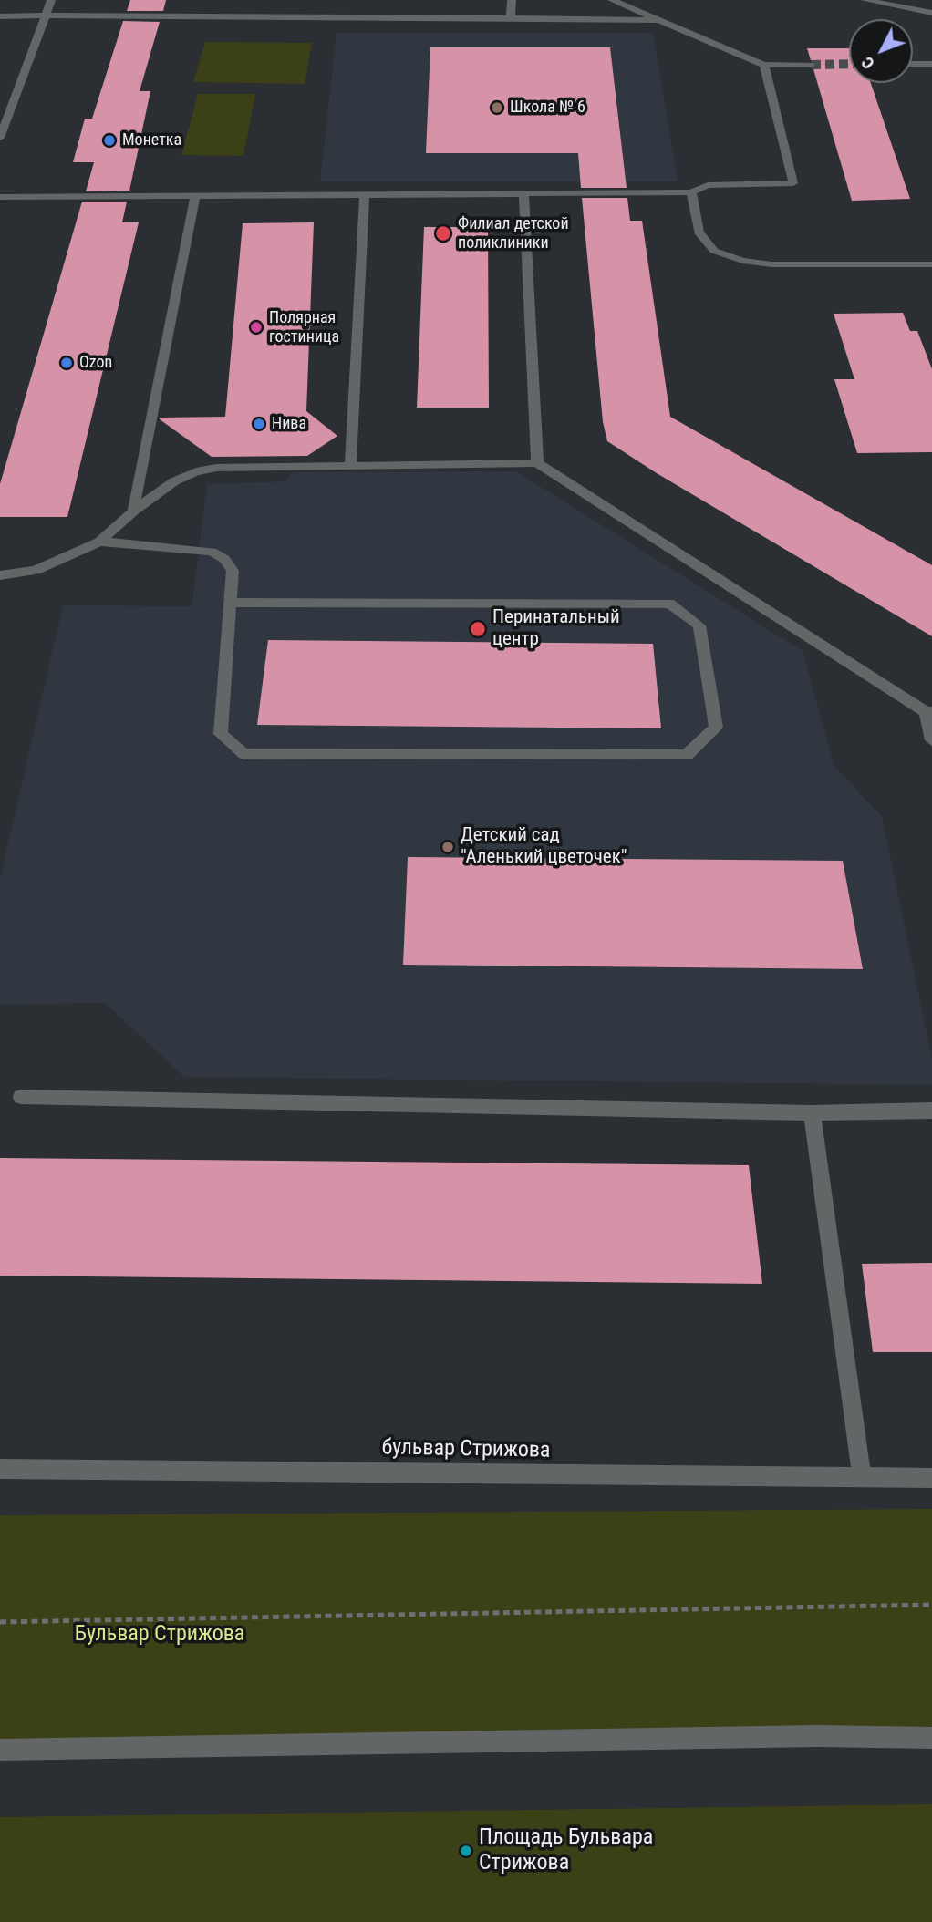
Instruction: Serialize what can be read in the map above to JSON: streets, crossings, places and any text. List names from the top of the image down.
{
  "streets": {
    "street": ["бульвар Стрижова"]
  },
  "parks": ["Бульвар Стрижова"],
  "places": [
    "Школа № 6",
    "Монетка",
    "Филиал детской поликлиники",
    "Полярная гостиница",
    "Ozon",
    "Нива",
    "Перинатальный центр",
    "Детский сад \"Аленький цветочек\"",
    "Площадь Бульвара Стрижова"
  ],
  "north": "bottom left"
}
